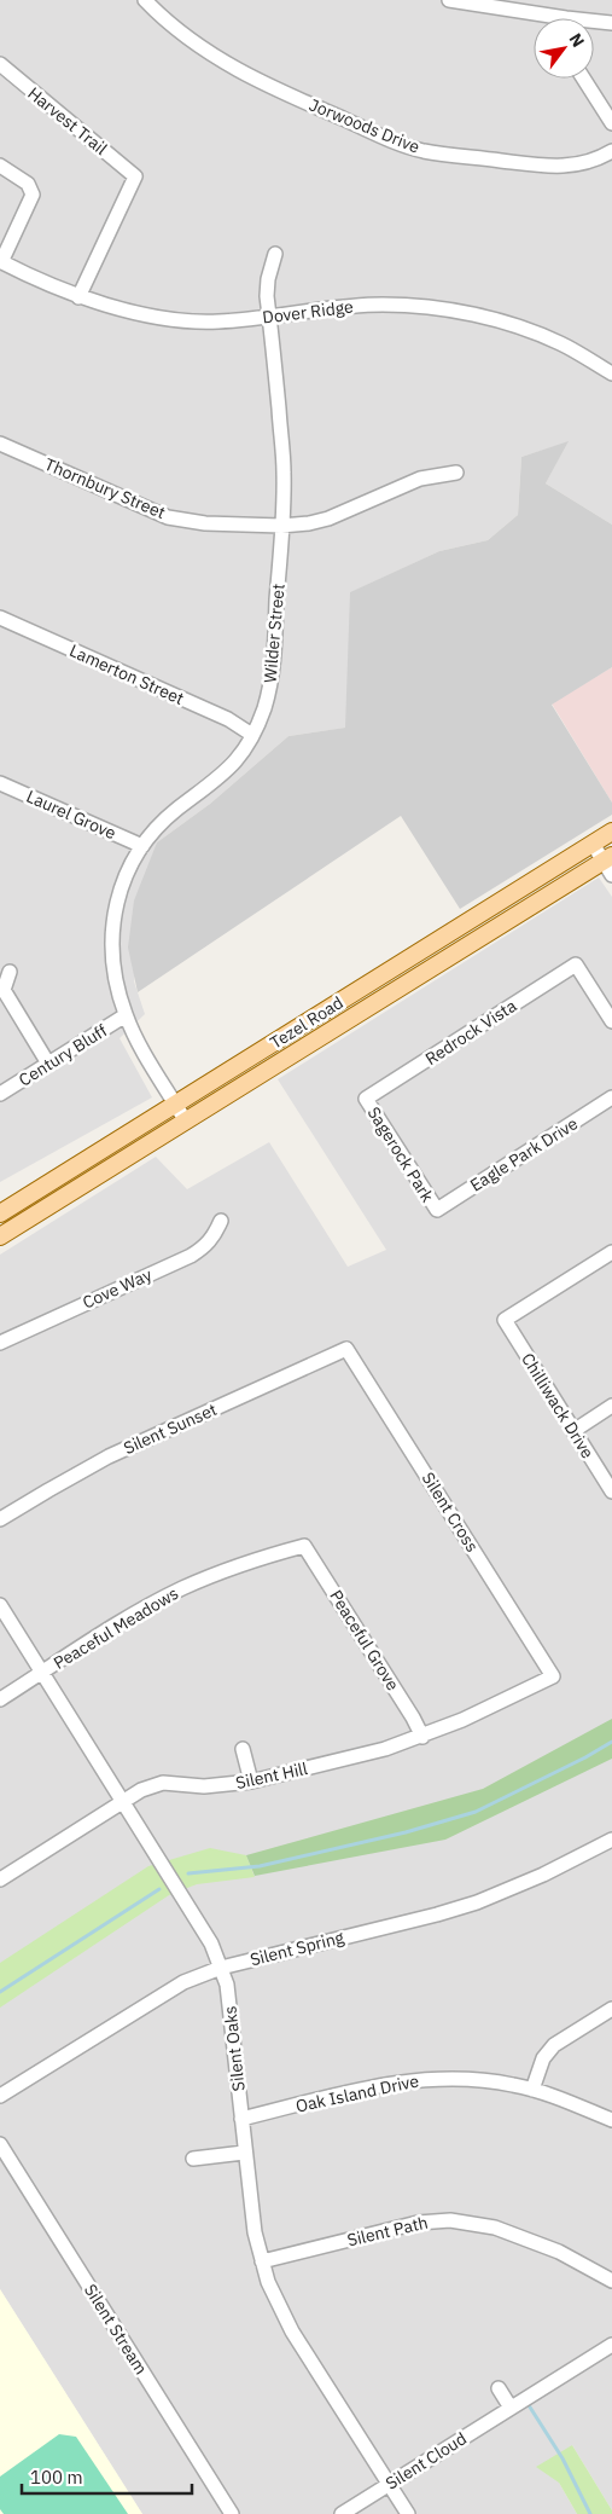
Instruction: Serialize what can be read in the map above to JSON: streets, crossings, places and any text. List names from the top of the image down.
{
  "streets": {
    "main road": ["Tezel Road"],
    "street": [
      "Harvest Trail",
      "Jorwoods Drive",
      "Dover Ridge",
      "Thornbury Street",
      "Wilder Street",
      "Lamerton Street",
      "Laurel Grove",
      "Redrock Vista",
      "Century Bluff",
      "Sagerock Park",
      "Eagle Park Drive",
      "Cove Way",
      "Chilliwack Drive",
      "Silent Sunset",
      "Silent Cross",
      "Peaceful Meadows",
      "Peaceful Grove",
      "Silent Hill",
      "Silent Spring",
      "Silent Oaks",
      "Oak Island Drive",
      "Silent Path",
      "Silent Stream",
      "Silent Cloud"
    ]
  },
  "crossings": [
    ["Harvest Trail", "Dover Ridge"],
    ["Dover Ridge", "Wilder Street"],
    ["Thornbury Street", "Wilder Street"],
    ["Wilder Street", "Lamerton Street"],
    ["Wilder Street", "Laurel Grove"],
    ["Wilder Street", "Tezel Road"],
    ["Wilder Street", "Century Bluff"],
    ["Redrock Vista", "Sagerock Park"],
    ["Sagerock Park", "Eagle Park Drive"],
    ["Silent Sunset", "Silent Cross"],
    ["Silent Cross", "Silent Hill"],
    ["Peaceful Meadows", "Peaceful Grove"],
    ["Peaceful Meadows", "Silent Oaks"],
    ["Peaceful Grove", "Silent Hill"],
    ["Silent Hill", "Silent Oaks"],
    ["Silent Spring", "Silent Oaks"],
    ["Silent Oaks", "Oak Island Drive"],
    ["Silent Oaks", "Silent Path"],
    ["Silent Oaks", "Silent Cloud"]
  ],
  "scale_bar": "100 m",
  "north": "top right"
}
